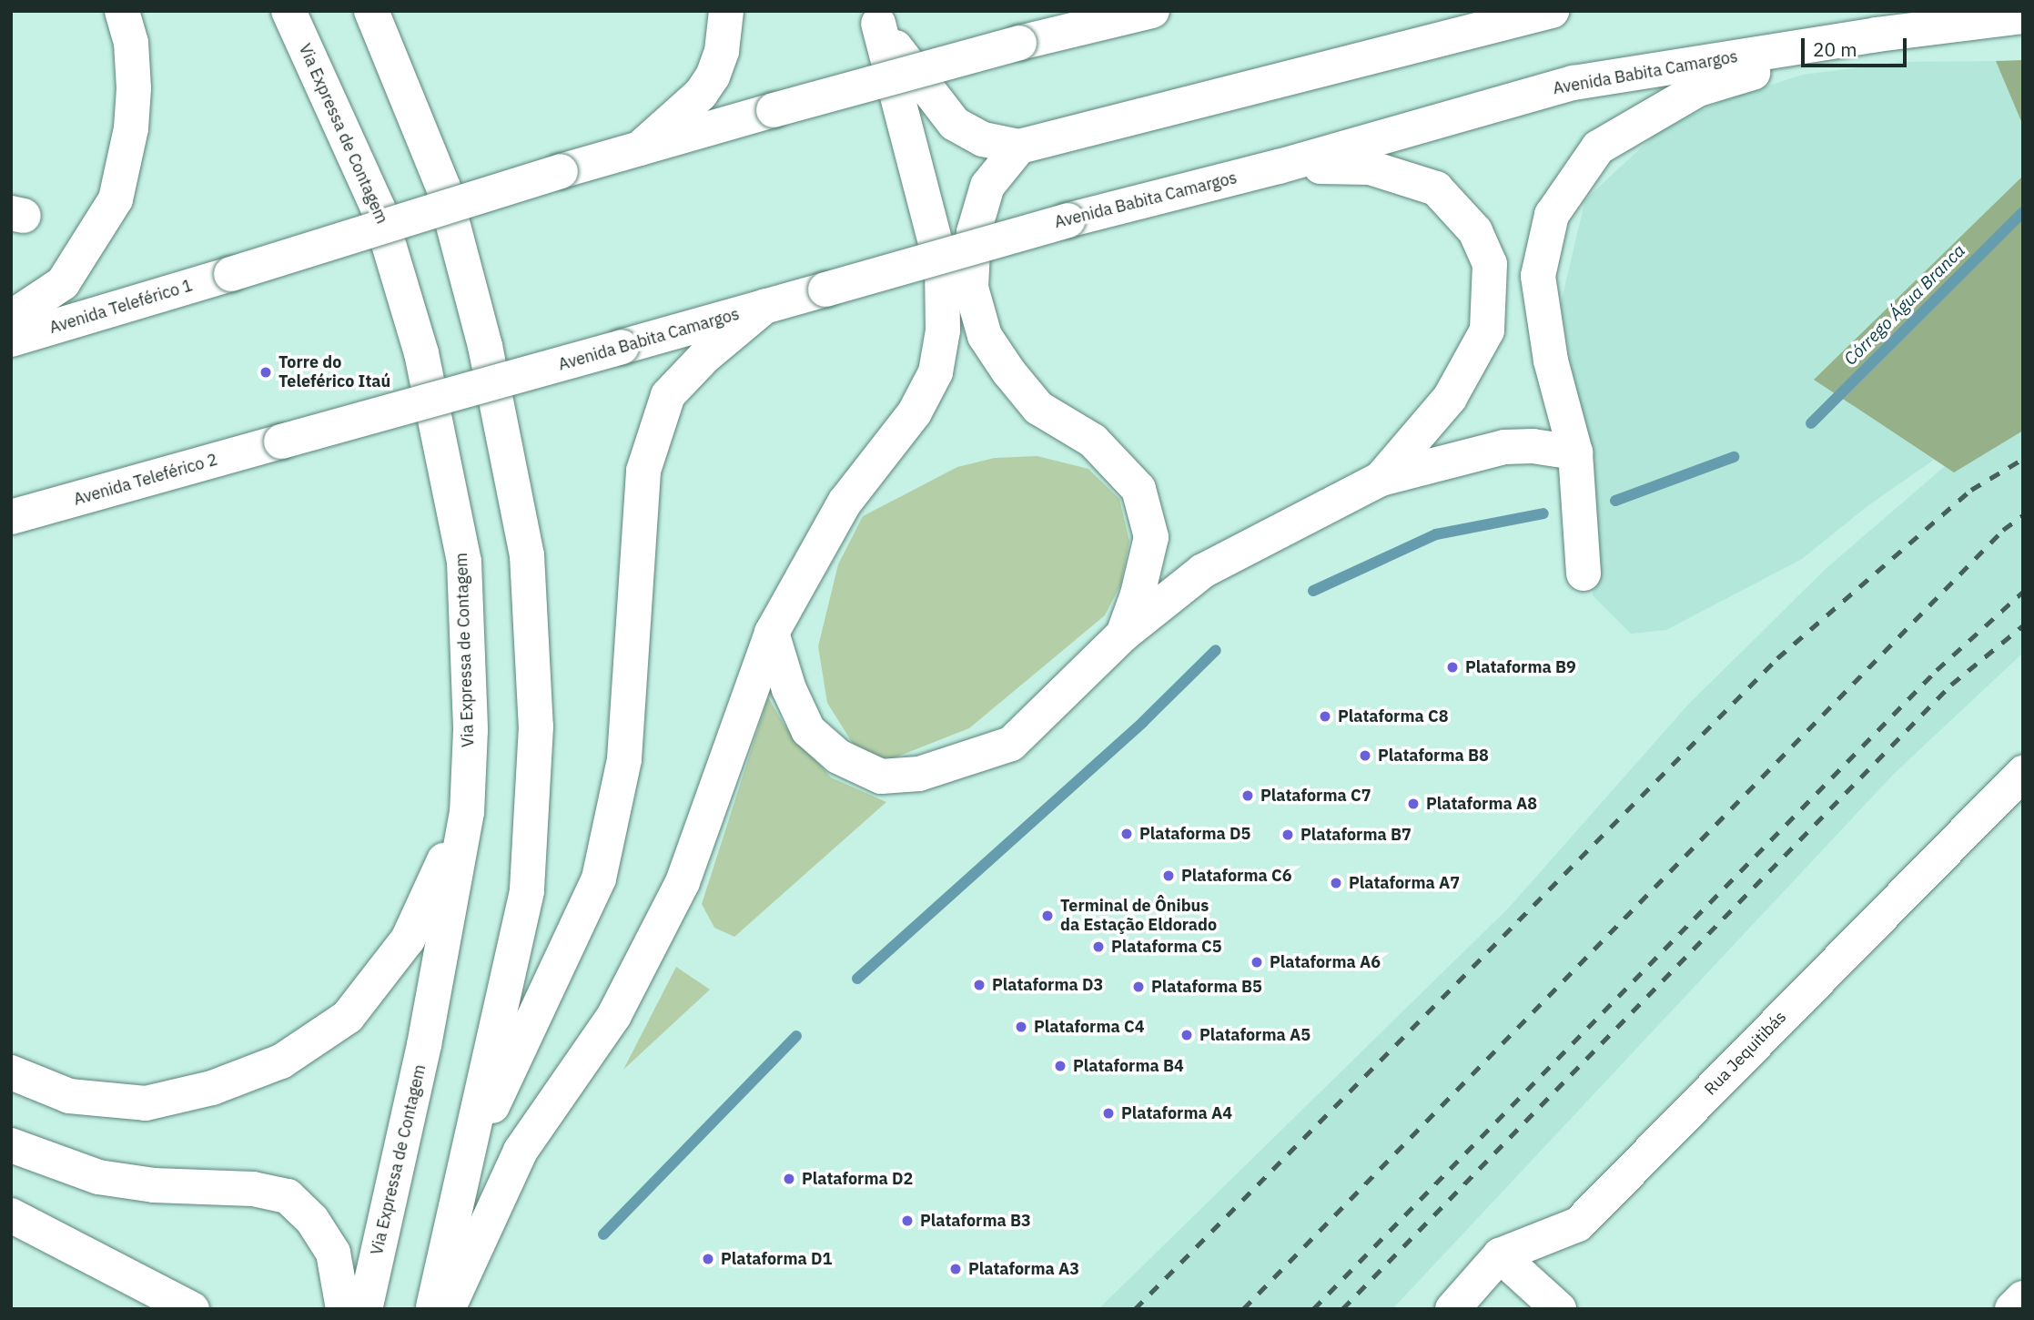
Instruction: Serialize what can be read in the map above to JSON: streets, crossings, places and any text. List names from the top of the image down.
{
  "streets": {
    "main road": [
      "Avenida Babita Camargos",
      "Via Expressa de Contagem",
      "Avenida Teleférico 1",
      "Avenida Teleférico 2",
      "Rua Jequitibás"
    ]
  },
  "crossings": [
    ["Avenida Babita Camargos", "Avenida Teleférico 2"]
  ],
  "water": ["Córrego Água Branca"],
  "places": [
    "Torre do Teleférico Itaú",
    "Plataforma B9",
    "Plataforma C8",
    "Plataforma B8",
    "Plataforma C7",
    "Plataforma A8",
    "Plataforma D5",
    "Plataforma B7",
    "Plataforma C6",
    "Plataforma A7",
    "Terminal de Ônibus da Estação Eldorado",
    "Plataforma C5",
    "Plataforma A6",
    "Plataforma D3",
    "Plataforma B5",
    "Plataforma C4",
    "Plataforma A5",
    "Plataforma B4",
    "Plataforma A4",
    "Plataforma D2",
    "Plataforma B3",
    "Plataforma D1",
    "Plataforma A3"
  ],
  "scale_bar": "20 m"
}
